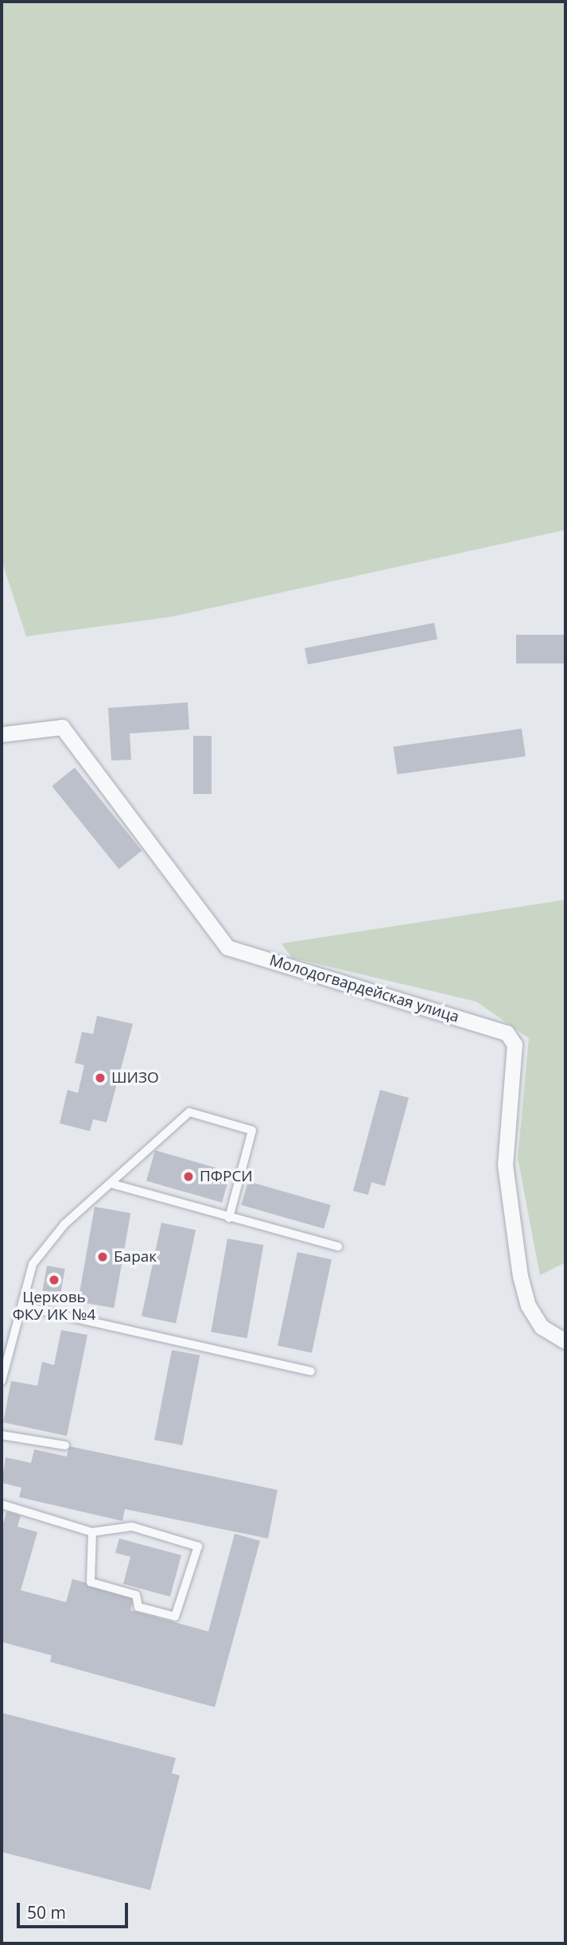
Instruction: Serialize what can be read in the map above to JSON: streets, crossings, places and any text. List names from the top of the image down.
{
  "streets": {
    "street": ["Молодогвардейская улица"]
  },
  "places": [
    "ШИЗО",
    "ПФРСИ",
    "Барак",
    "Церковь ФКУ ИК №4"
  ],
  "scale_bar": "50 m"
}
